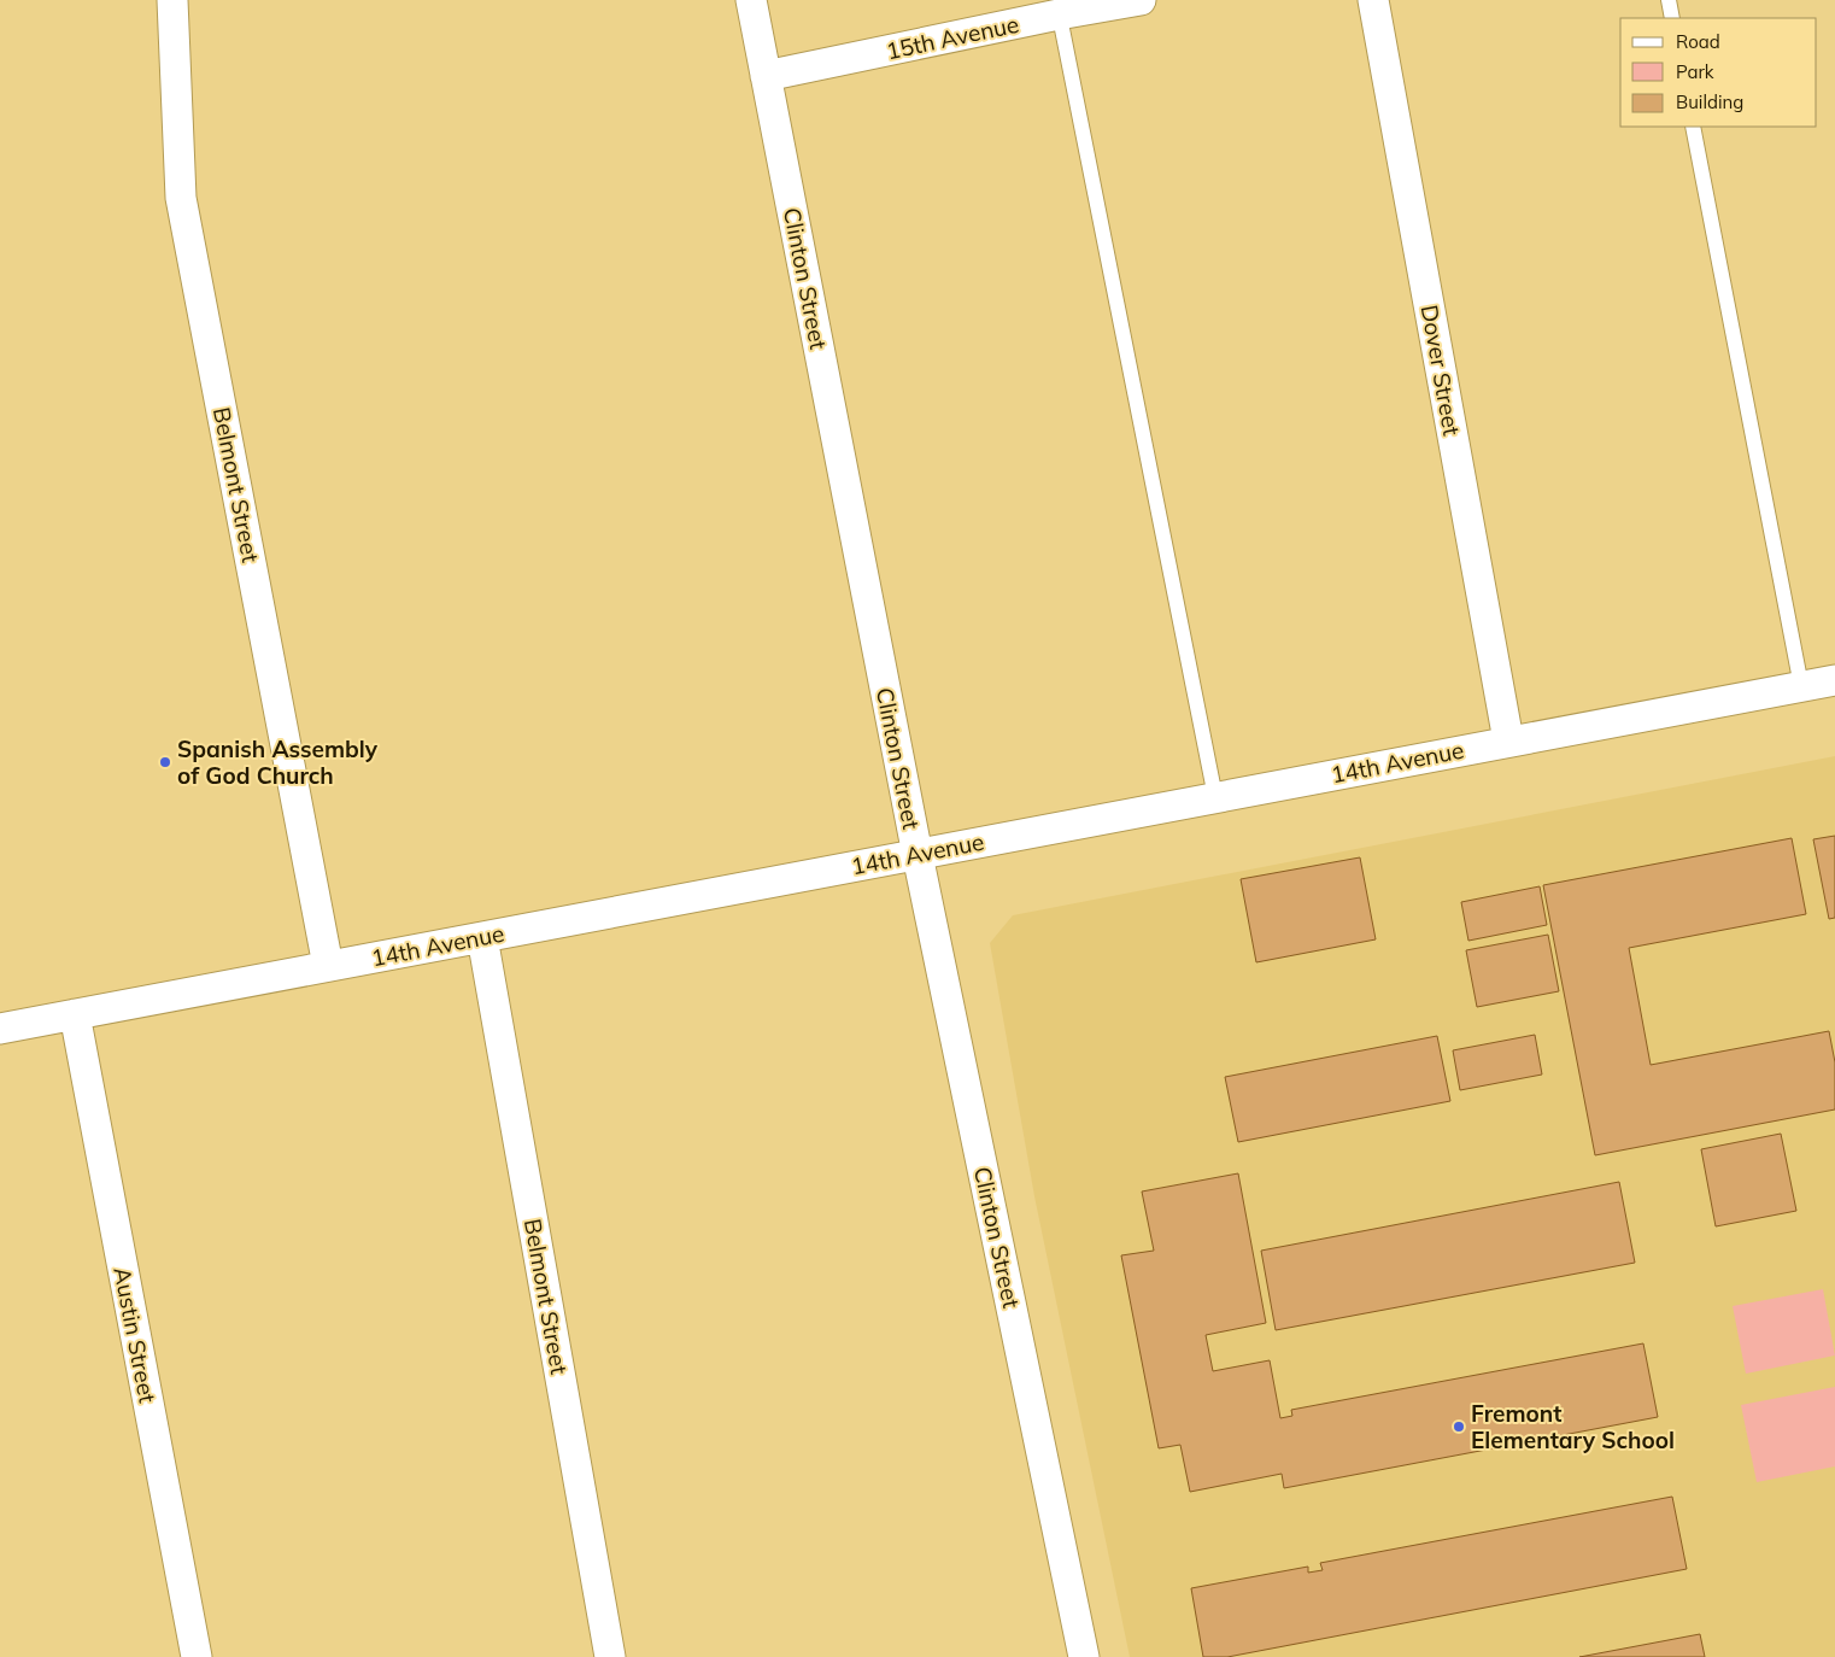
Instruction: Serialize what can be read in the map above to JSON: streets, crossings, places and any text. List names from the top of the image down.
{
  "streets": {
    "street": [
      "15th Avenue",
      "Clinton Street",
      "Dover Street",
      "Belmont Street",
      "14th Avenue",
      "Austin Street"
    ]
  },
  "crossings": [
    ["15th Avenue", "Clinton Street"],
    ["Clinton Street", "14th Avenue"],
    ["Dover Street", "14th Avenue"],
    ["Belmont Street", "14th Avenue"],
    ["14th Avenue", "Austin Street"]
  ],
  "places": ["Spanish Assembly of God Church", "Fremont Elementary School"],
  "legend": ["Road", "Park", "Building"]
}
